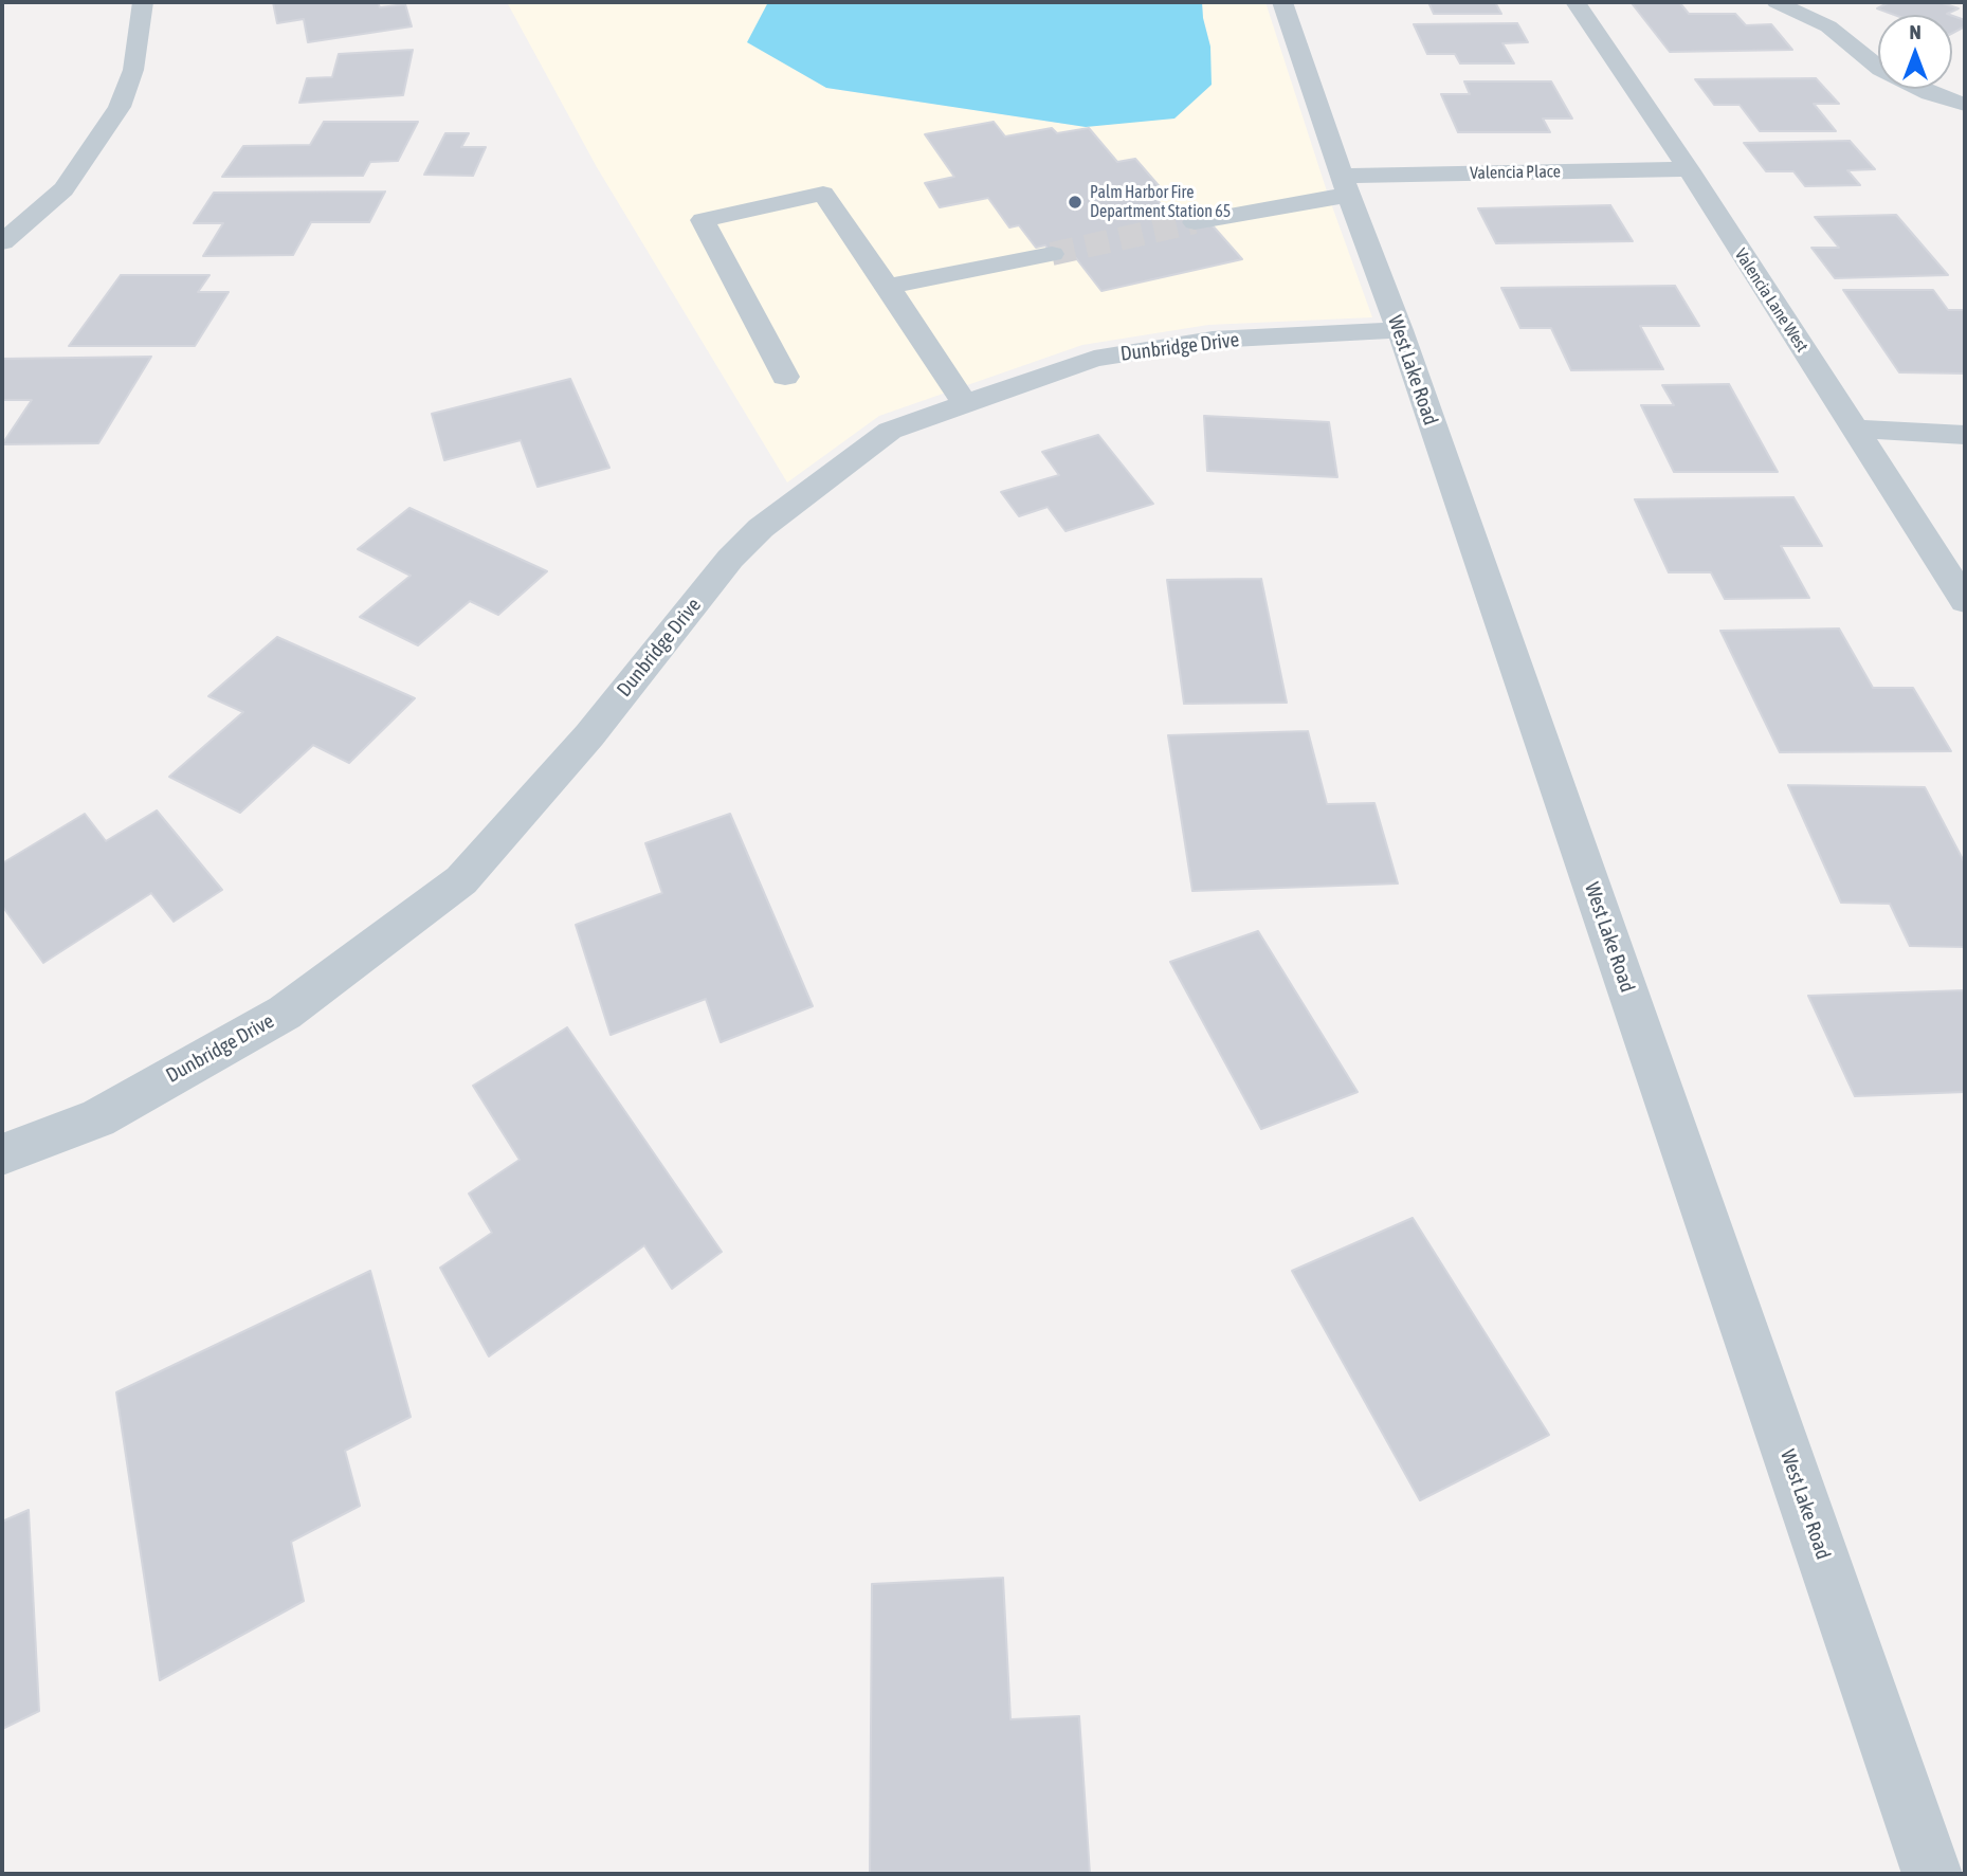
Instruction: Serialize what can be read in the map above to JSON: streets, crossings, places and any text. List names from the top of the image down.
{
  "streets": {
    "street": [
      "Valencia Place",
      "Valencia Lane West",
      "Dunbridge Drive",
      "West Lake Road"
    ]
  },
  "crossings": [
    ["Valencia Place", "Valencia Lane West"],
    ["Valencia Place", "West Lake Road"],
    ["Dunbridge Drive", "West Lake Road"]
  ],
  "places": ["Palm Harbor Fire Department Station 65"],
  "north": "top"
}
